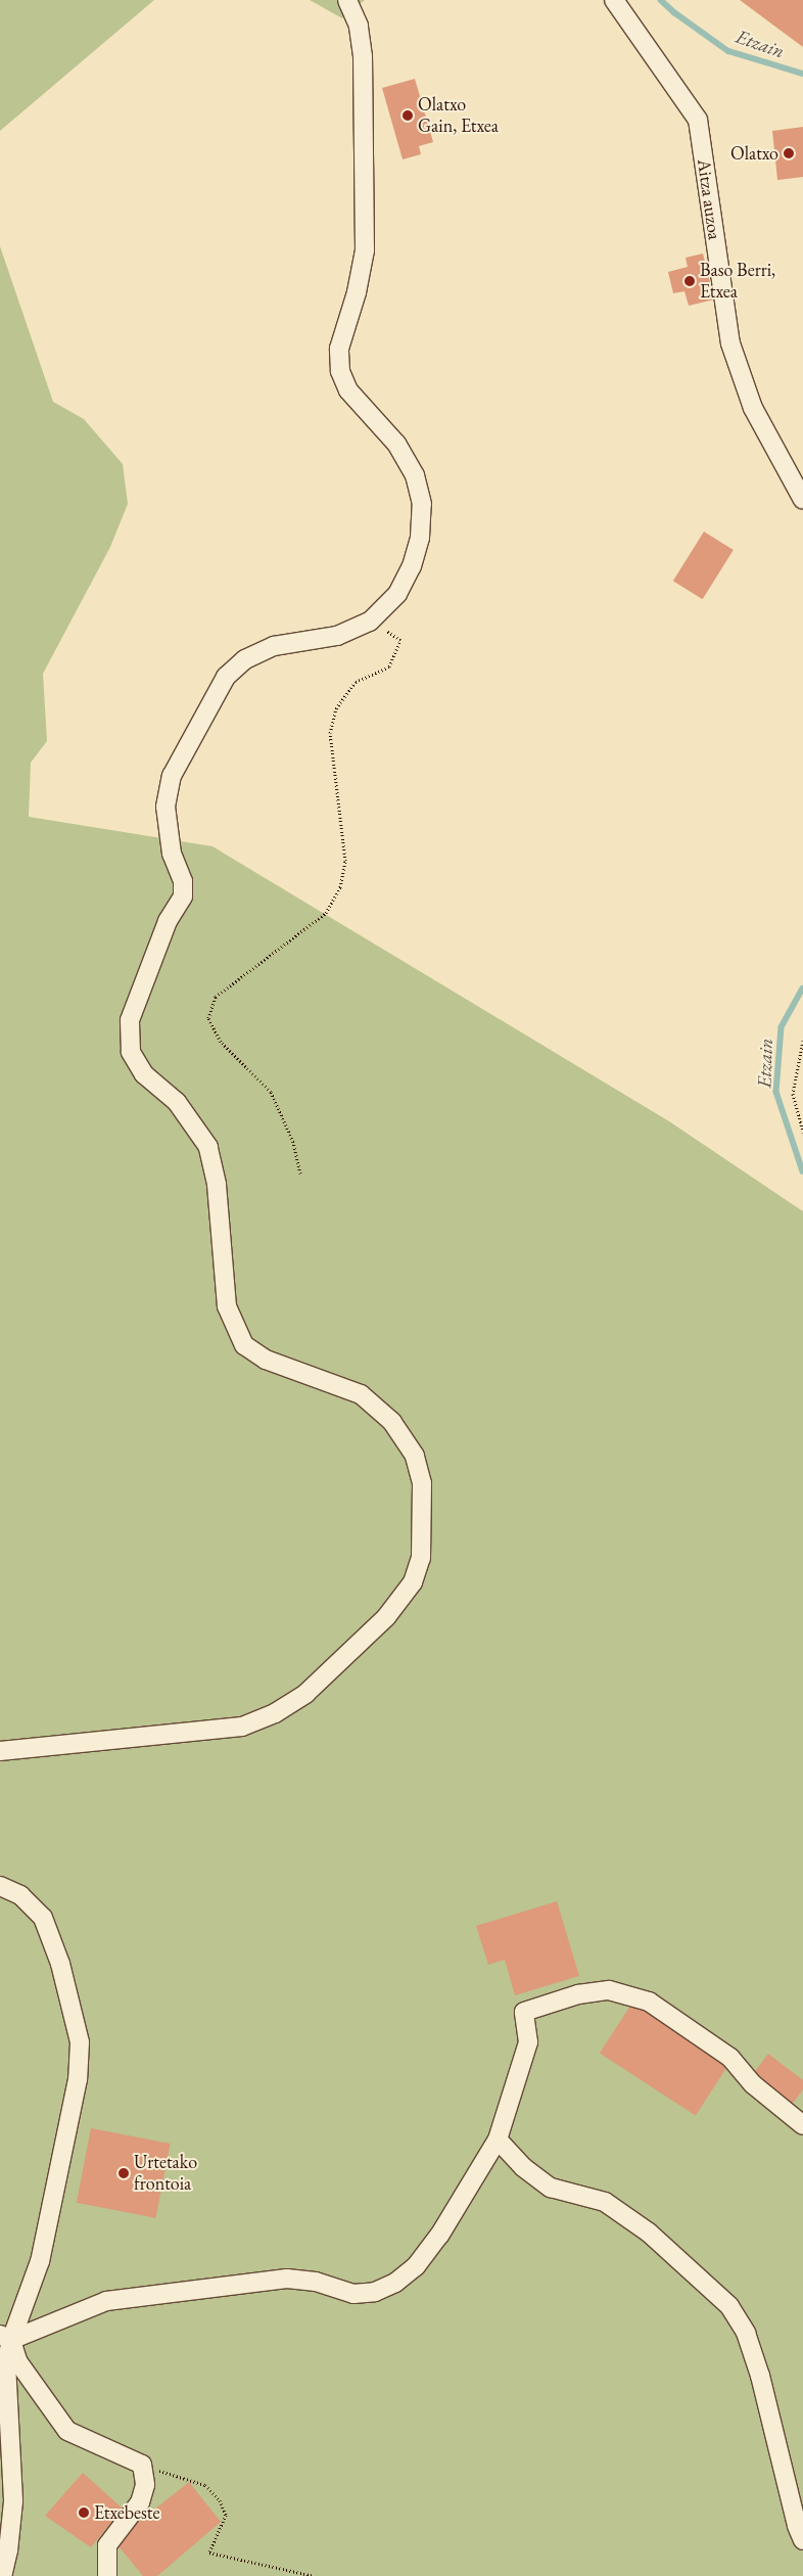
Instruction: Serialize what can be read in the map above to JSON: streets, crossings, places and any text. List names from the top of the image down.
{
  "streets": {
    "street": ["Aitza auzoa"]
  },
  "water": ["Etzain"],
  "places": [
    "Olatxo Gain, Etxea",
    "Olatxo",
    "Baso Berri, Etxea",
    "Urtetako frontoia",
    "Etxebeste"
  ]
}
